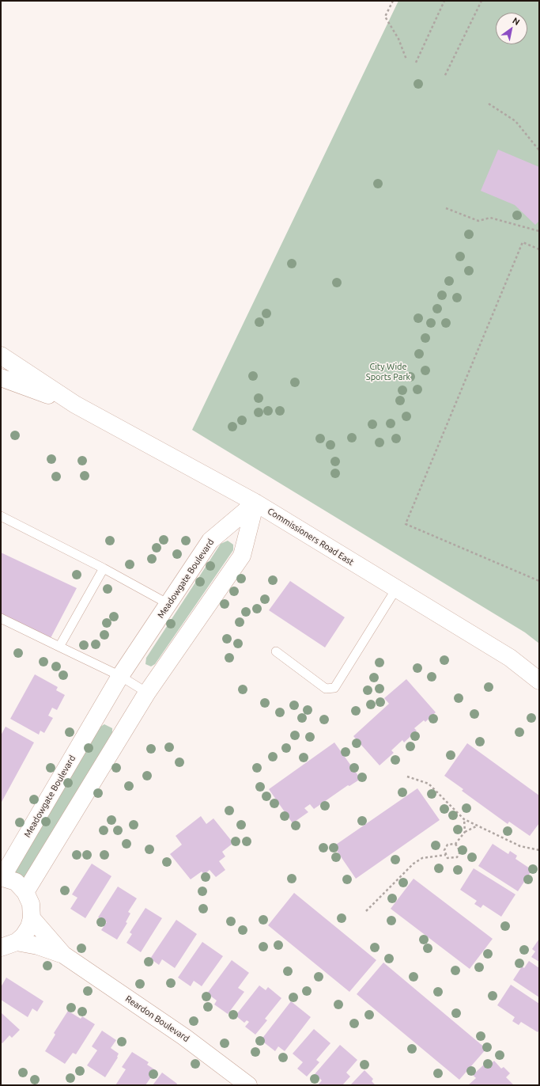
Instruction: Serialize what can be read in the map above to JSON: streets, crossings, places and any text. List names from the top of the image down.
{
  "streets": {
    "street": ["Commissioners Road East", "Meadowgate Boulevard", "Reardon Boulevard"]
  },
  "crossings": [
    ["Commissioners Road East", "Meadowgate Boulevard"]
  ],
  "parks": ["City Wide Sports Park"],
  "north": "top right"
}
